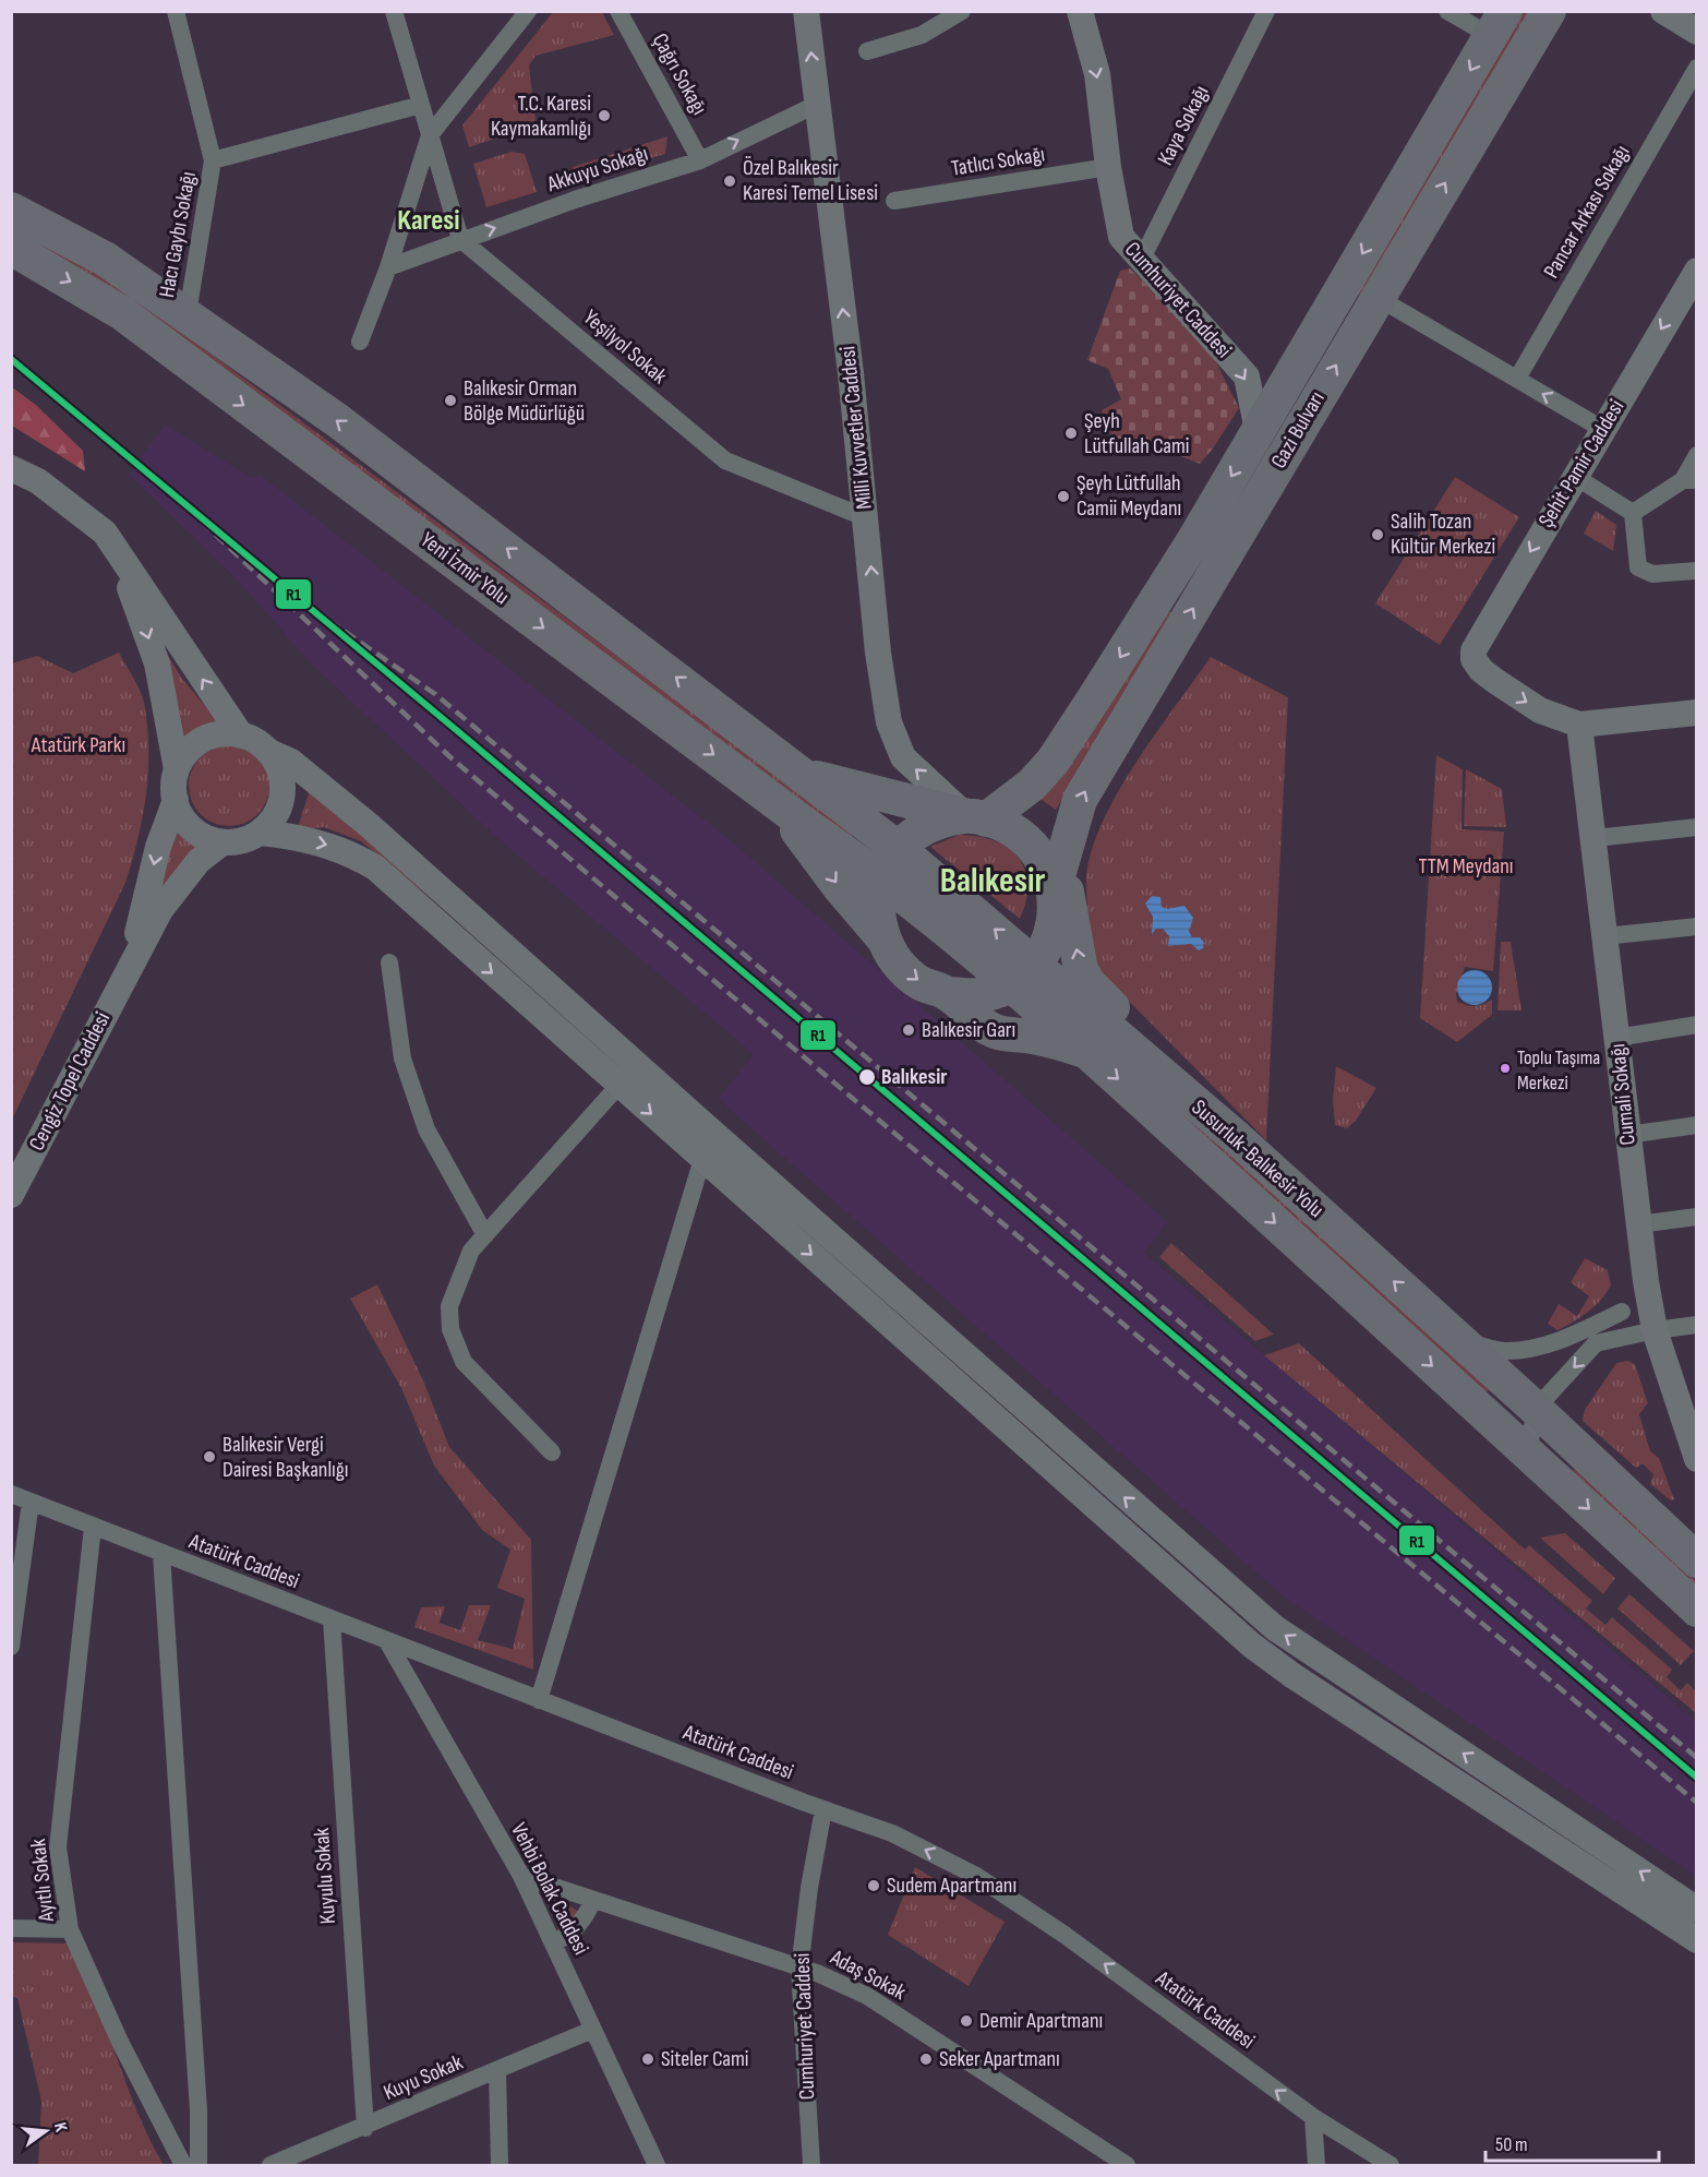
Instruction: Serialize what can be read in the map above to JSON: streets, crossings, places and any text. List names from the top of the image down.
{
  "streets": {
    "highway": ["Gazi Bulvarı", "Yeni İzmir Yolu", "Susurluk-Balıkesir Yolu"],
    "main road": [
      "Cumhuriyet Caddesi",
      "Milli Kuvvetler Caddesi",
      "Şehit Pamir Caddesi",
      "Cengiz Topel Caddesi",
      "Cumali Sokağı"
    ],
    "street": [
      "Çağrı Sokağı",
      "Kaya Sokağı",
      "Tatlıcı Sokağı",
      "Akkuyu Sokağı",
      "Pancar Arkası Sokağı",
      "Hacı Gaybı Sokağı",
      "Yeşilyol Sokak",
      "Atatürk Caddesi",
      "Kuyulu Sokak",
      "Ayıtlı Sokak",
      "Vehbi Bolak Caddesi",
      "Adaş Sokak",
      "Kuyu Sokak"
    ]
  },
  "crossings": [
    ["Çağrı Sokağı", "Akkuyu Sokağı"],
    ["Kaya Sokağı", "Cumhuriyet Caddesi"],
    ["Tatlıcı Sokağı", "Cumhuriyet Caddesi"],
    ["Akkuyu Sokağı", "Yeşilyol Sokak"],
    ["Akkuyu Sokağı", "Milli Kuvvetler Caddesi"],
    ["Hacı Gaybı Sokağı", "Yeni İzmir Yolu"],
    ["Cumhuriyet Caddesi", "Gazi Bulvarı"],
    ["Cumhuriyet Caddesi", "Atatürk Caddesi"],
    ["Cumhuriyet Caddesi", "Adaş Sokak"],
    ["Yeşilyol Sokak", "Milli Kuvvetler Caddesi"],
    ["Milli Kuvvetler Caddesi", "Gazi Bulvarı"],
    ["Şehit Pamir Caddesi", "Cumali Sokağı"],
    ["Yeni İzmir Yolu", "Susurluk-Balıkesir Yolu"],
    ["Atatürk Caddesi", "Kuyulu Sokak"],
    ["Atatürk Caddesi", "Ayıtlı Sokak"],
    ["Atatürk Caddesi", "Vehbi Bolak Caddesi"],
    ["Kuyulu Sokak", "Kuyu Sokak"],
    ["Vehbi Bolak Caddesi", "Adaş Sokak"],
    ["Vehbi Bolak Caddesi", "Kuyu Sokak"]
  ],
  "one_way": [
    "Akkuyu Sokağı",
    "Cumhuriyet Caddesi",
    "Milli Kuvvetler Caddesi",
    "Şehit Pamir Caddesi",
    "Atatürk Caddesi"
  ],
  "districts": ["Karesi", "Balıkesir"],
  "parks": ["Atatürk Parkı", "TTM Meydanı"],
  "places": [
    "T.C. Karesi Kaymakamlığı",
    "Özel Balıkesir Karesi Temel Lisesi",
    "Balıkesir Orman Bölge Müdürlüğü",
    "Şeyh Lütfullah Cami",
    "Şeyh Lütfullah Camii Meydanı",
    "Salih Tozan Kültür Merkezi",
    "Balıkesir Garı",
    "Toplu Taşıma Merkezi",
    "Balıkesir",
    "Balıkesir Vergi Dairesi Başkanlığı",
    "Sudem Apartmanı",
    "Demir Apartmanı",
    "Siteler Cami",
    "Seker Apartmanı"
  ],
  "lines": ["transit line R1"],
  "scale_bar": "50 m",
  "north": "right"
}
